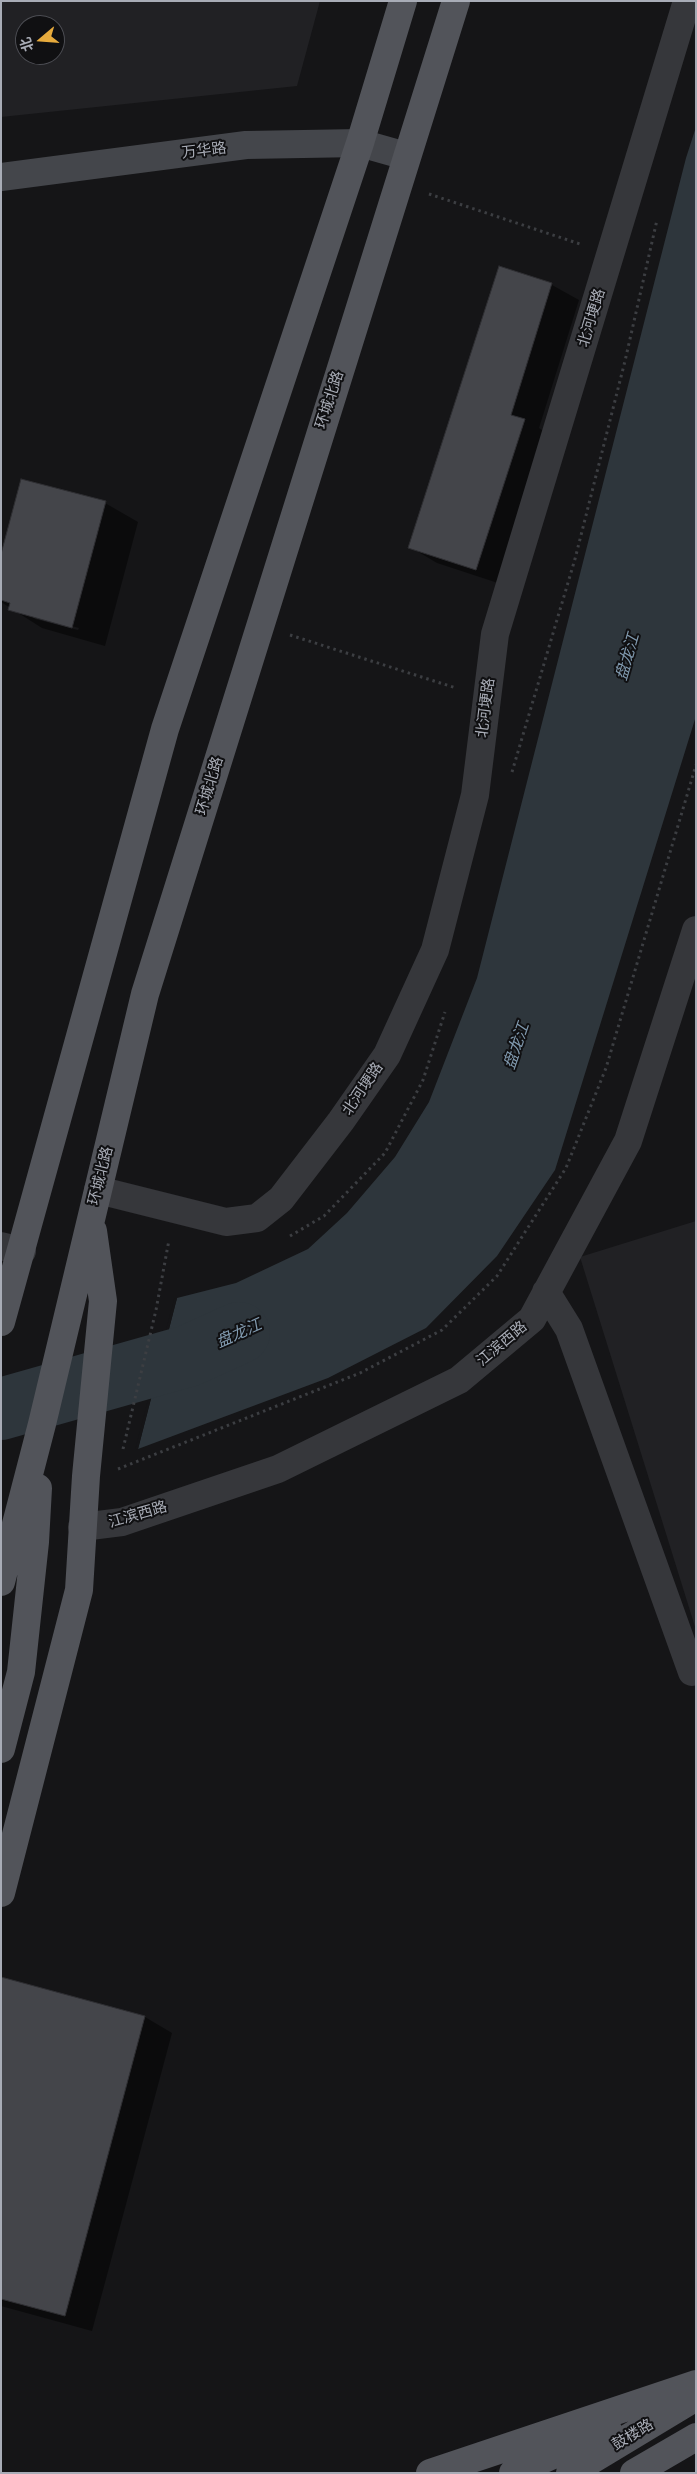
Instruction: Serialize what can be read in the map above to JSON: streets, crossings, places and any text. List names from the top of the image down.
{
  "streets": {
    "main road": ["环城北路", "鼓楼路"],
    "street": ["万华路", "北河埂路", "江滨西路"]
  },
  "crossings": [
    ["万华路", "环城北路"],
    ["北河埂路", "环城北路"]
  ],
  "water": ["盘龙江"],
  "north": "left"
}
